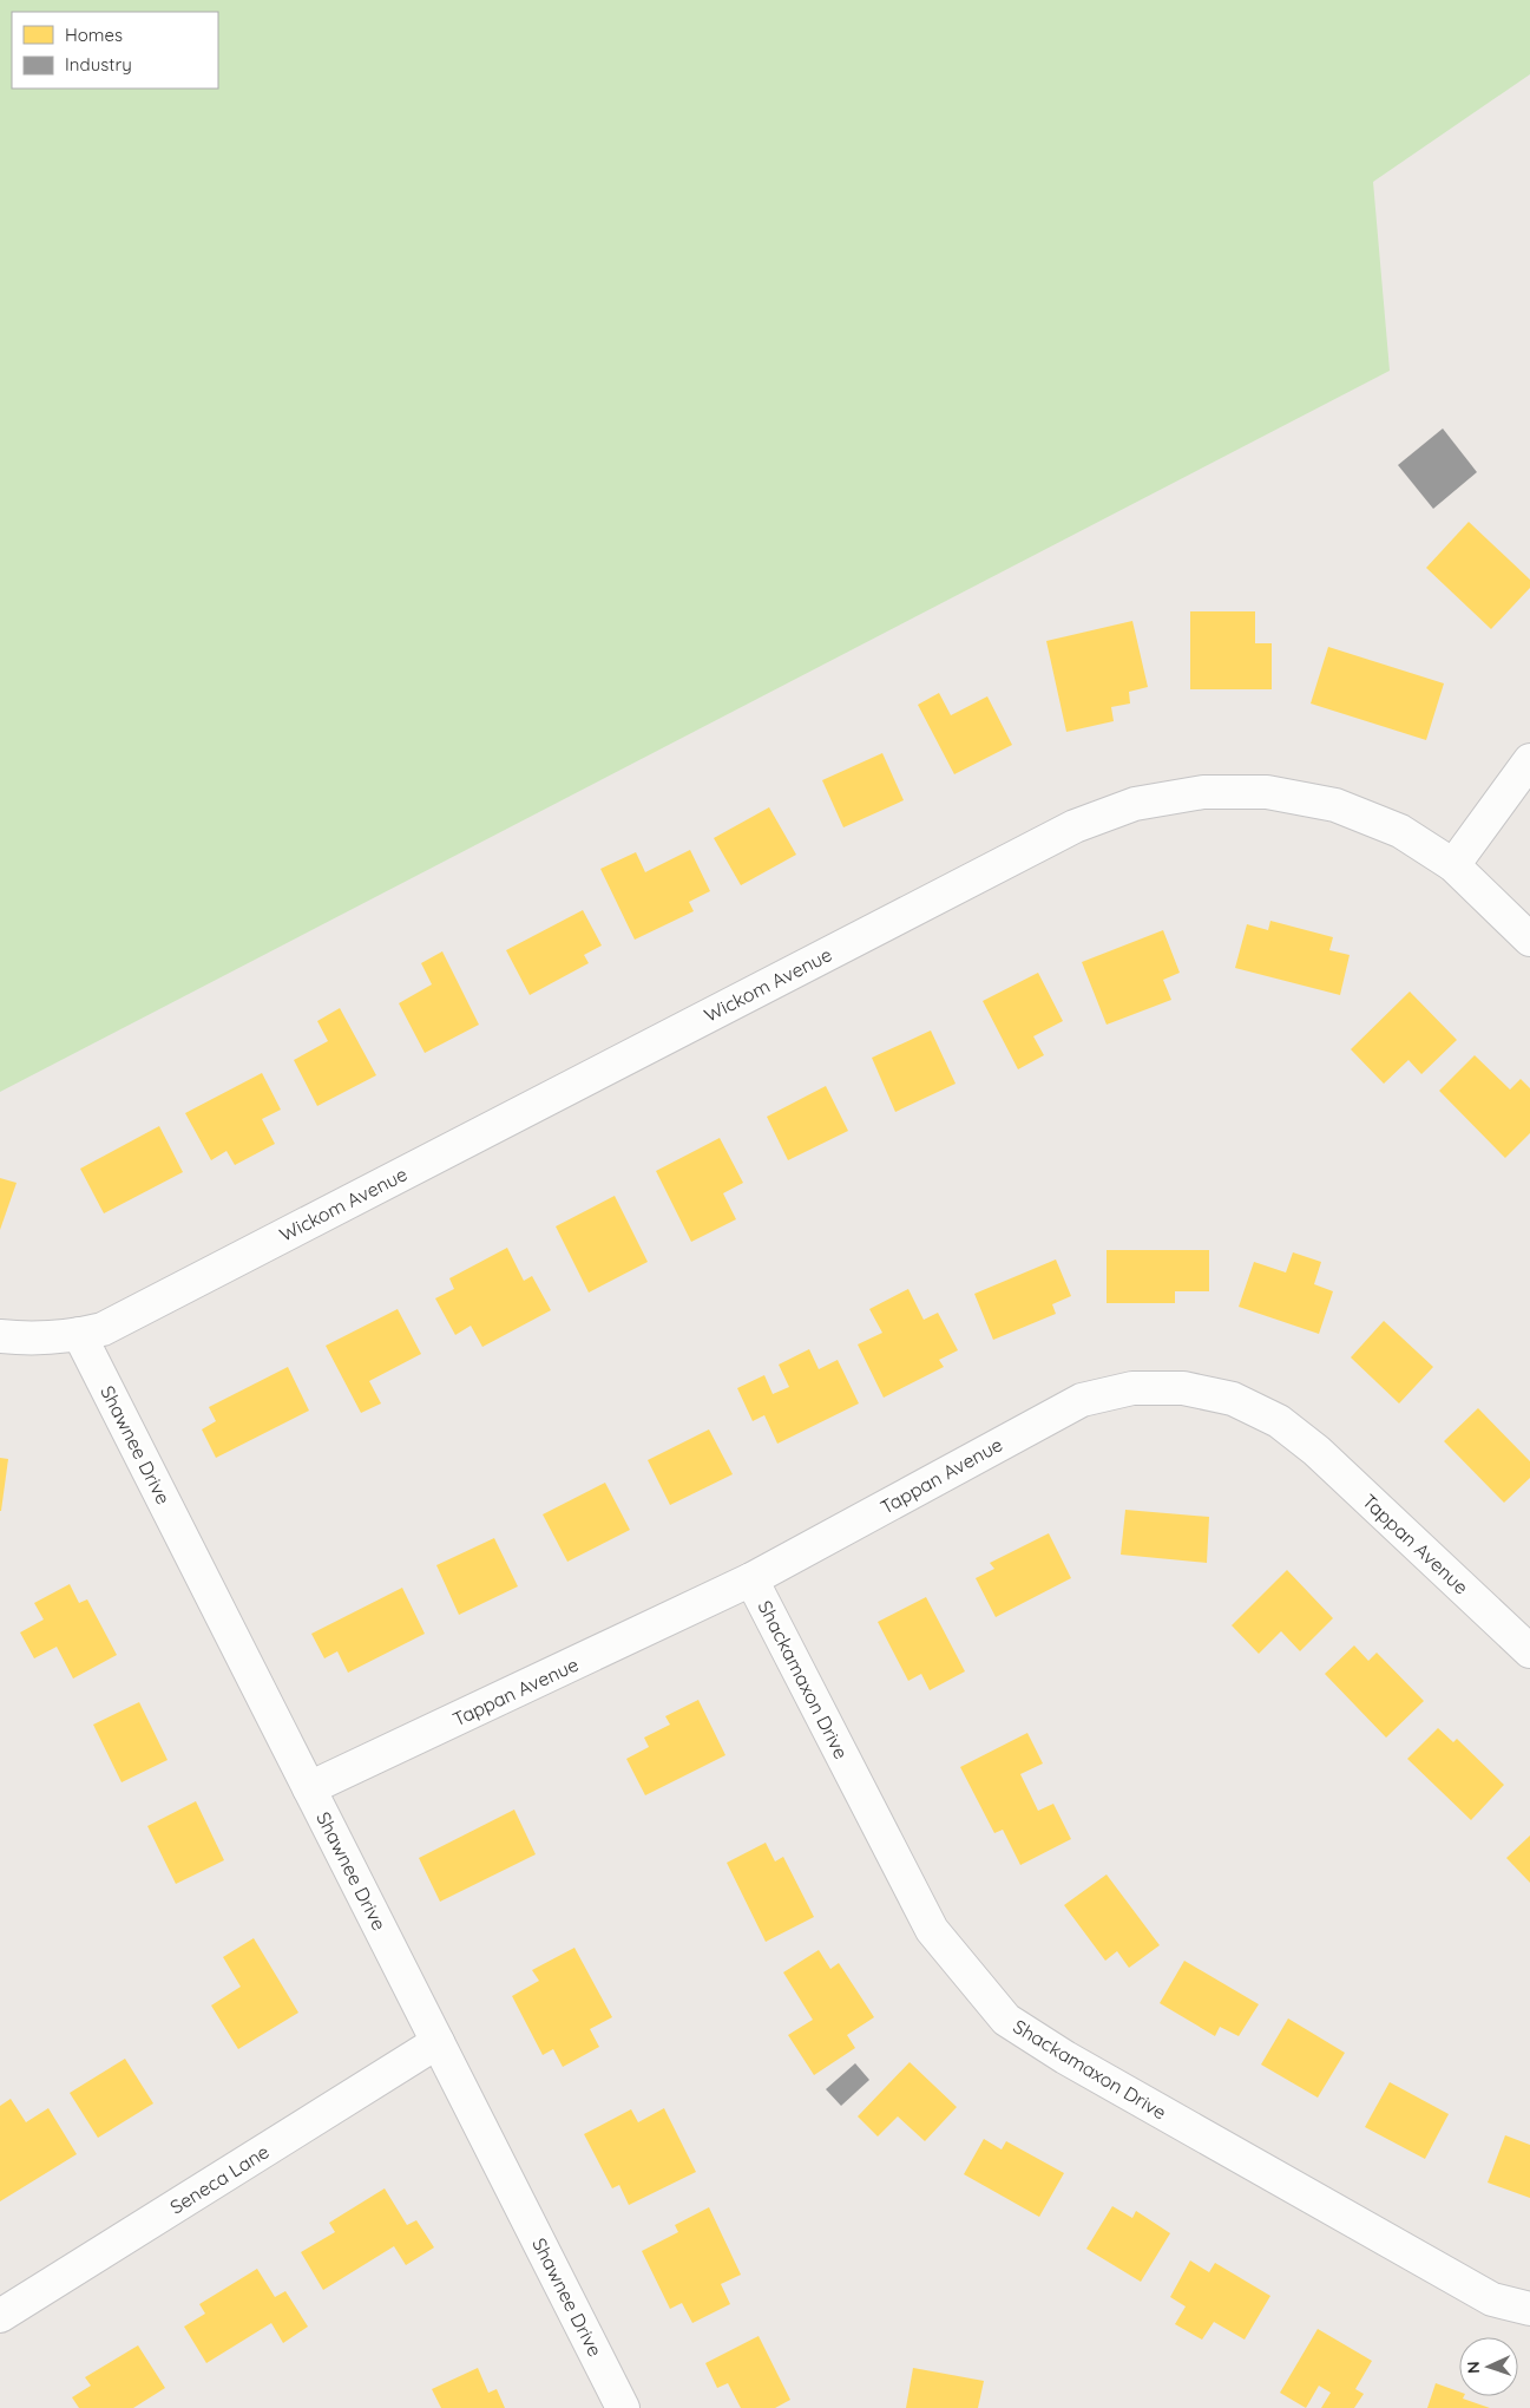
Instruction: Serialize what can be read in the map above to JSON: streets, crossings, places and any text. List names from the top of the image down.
{
  "streets": {
    "street": [
      "Wickom Avenue",
      "Shawnee Drive",
      "Tappan Avenue",
      "Shackamaxon Drive",
      "Seneca Lane"
    ]
  },
  "crossings": [
    ["Wickom Avenue", "Shawnee Drive"],
    ["Shawnee Drive", "Tappan Avenue"],
    ["Shawnee Drive", "Seneca Lane"],
    ["Tappan Avenue", "Shackamaxon Drive"]
  ],
  "legend": ["Homes", "Industry"],
  "north": "left"
}
